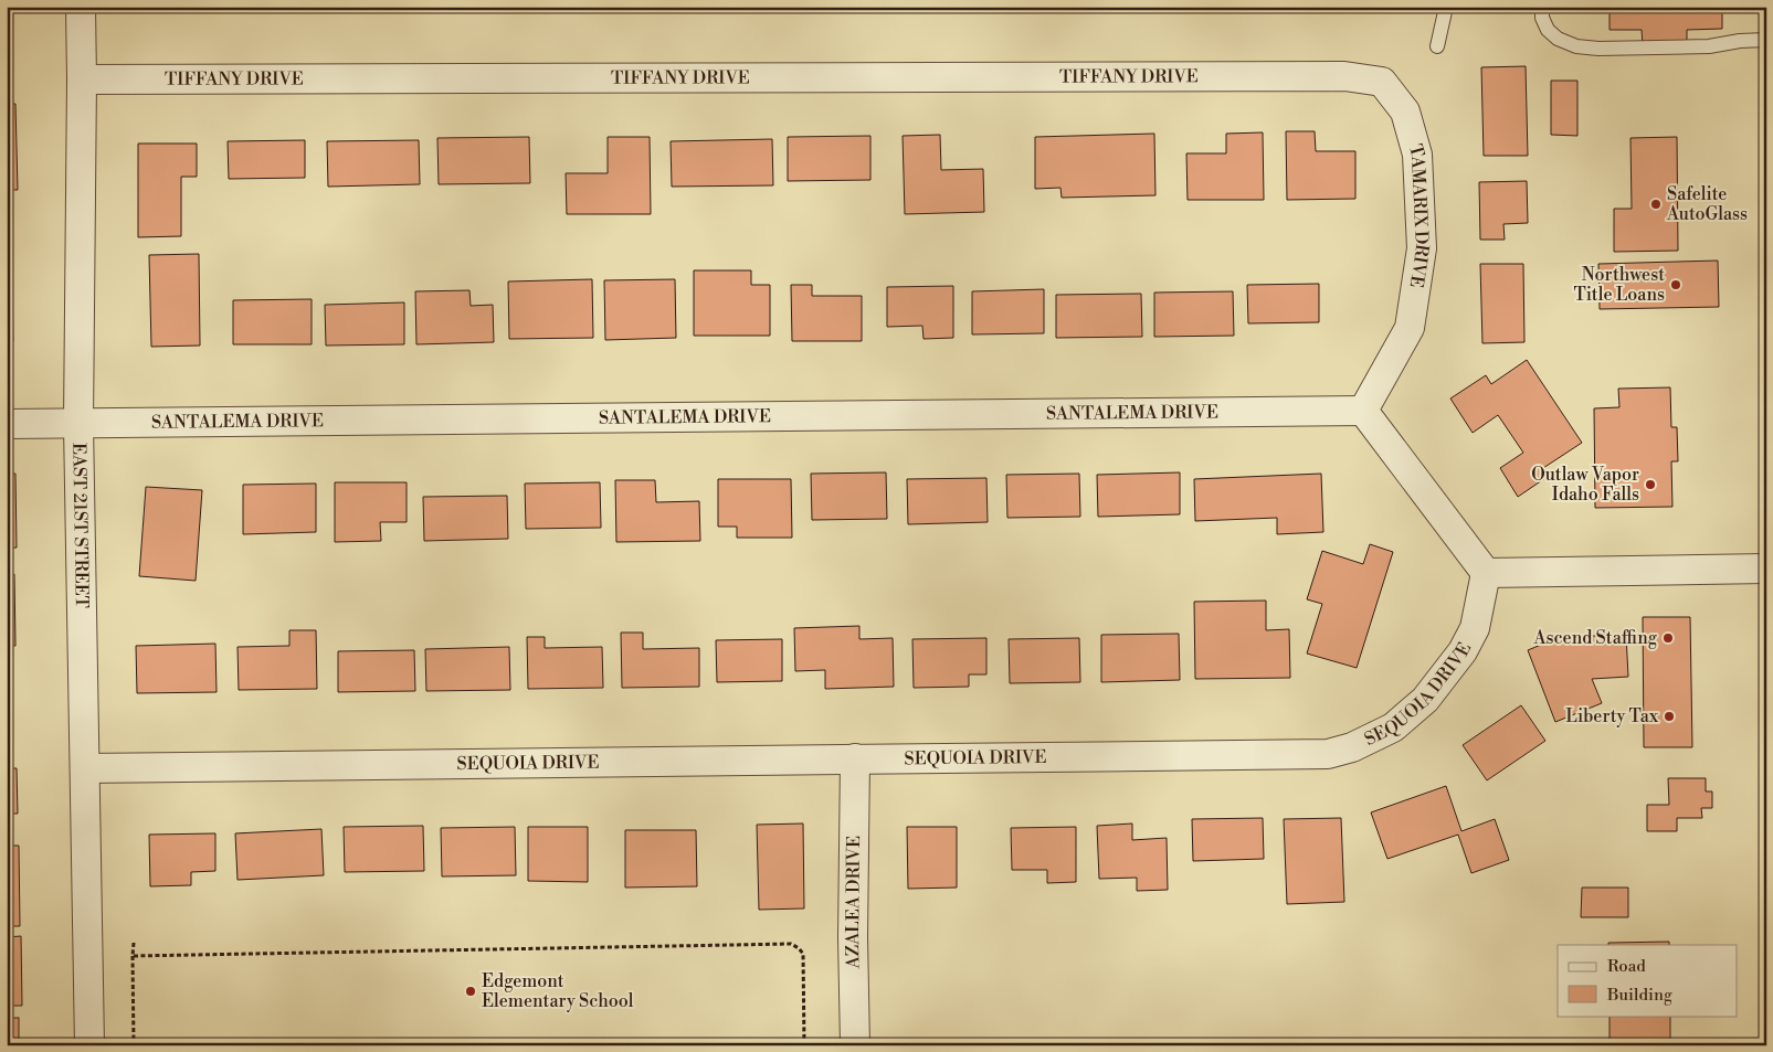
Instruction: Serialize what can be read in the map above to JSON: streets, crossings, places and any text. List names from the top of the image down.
{
  "streets": {
    "street": [
      "TIFFANY DRIVE",
      "TAMARIX DRIVE",
      "SANTALEMA DRIVE",
      "EAST 21ST STREET",
      "SEQUOIA DRIVE",
      "AZALEA DRIVE"
    ]
  },
  "crossings": [
    ["TIFFANY DRIVE", "TAMARIX DRIVE"],
    ["TIFFANY DRIVE", "EAST 21ST STREET"],
    ["TAMARIX DRIVE", "SANTALEMA DRIVE"],
    ["SANTALEMA DRIVE", "EAST 21ST STREET"],
    ["EAST 21ST STREET", "SEQUOIA DRIVE"],
    ["SEQUOIA DRIVE", "AZALEA DRIVE"]
  ],
  "places": [
    "Safelite AutoGlass",
    "Northwest Title Loans",
    "Outlaw Vapor Idaho Falls",
    "Ascend Staffing",
    "Liberty Tax",
    "Edgemont Elementary School"
  ],
  "legend": ["Road", "Building"]
}
